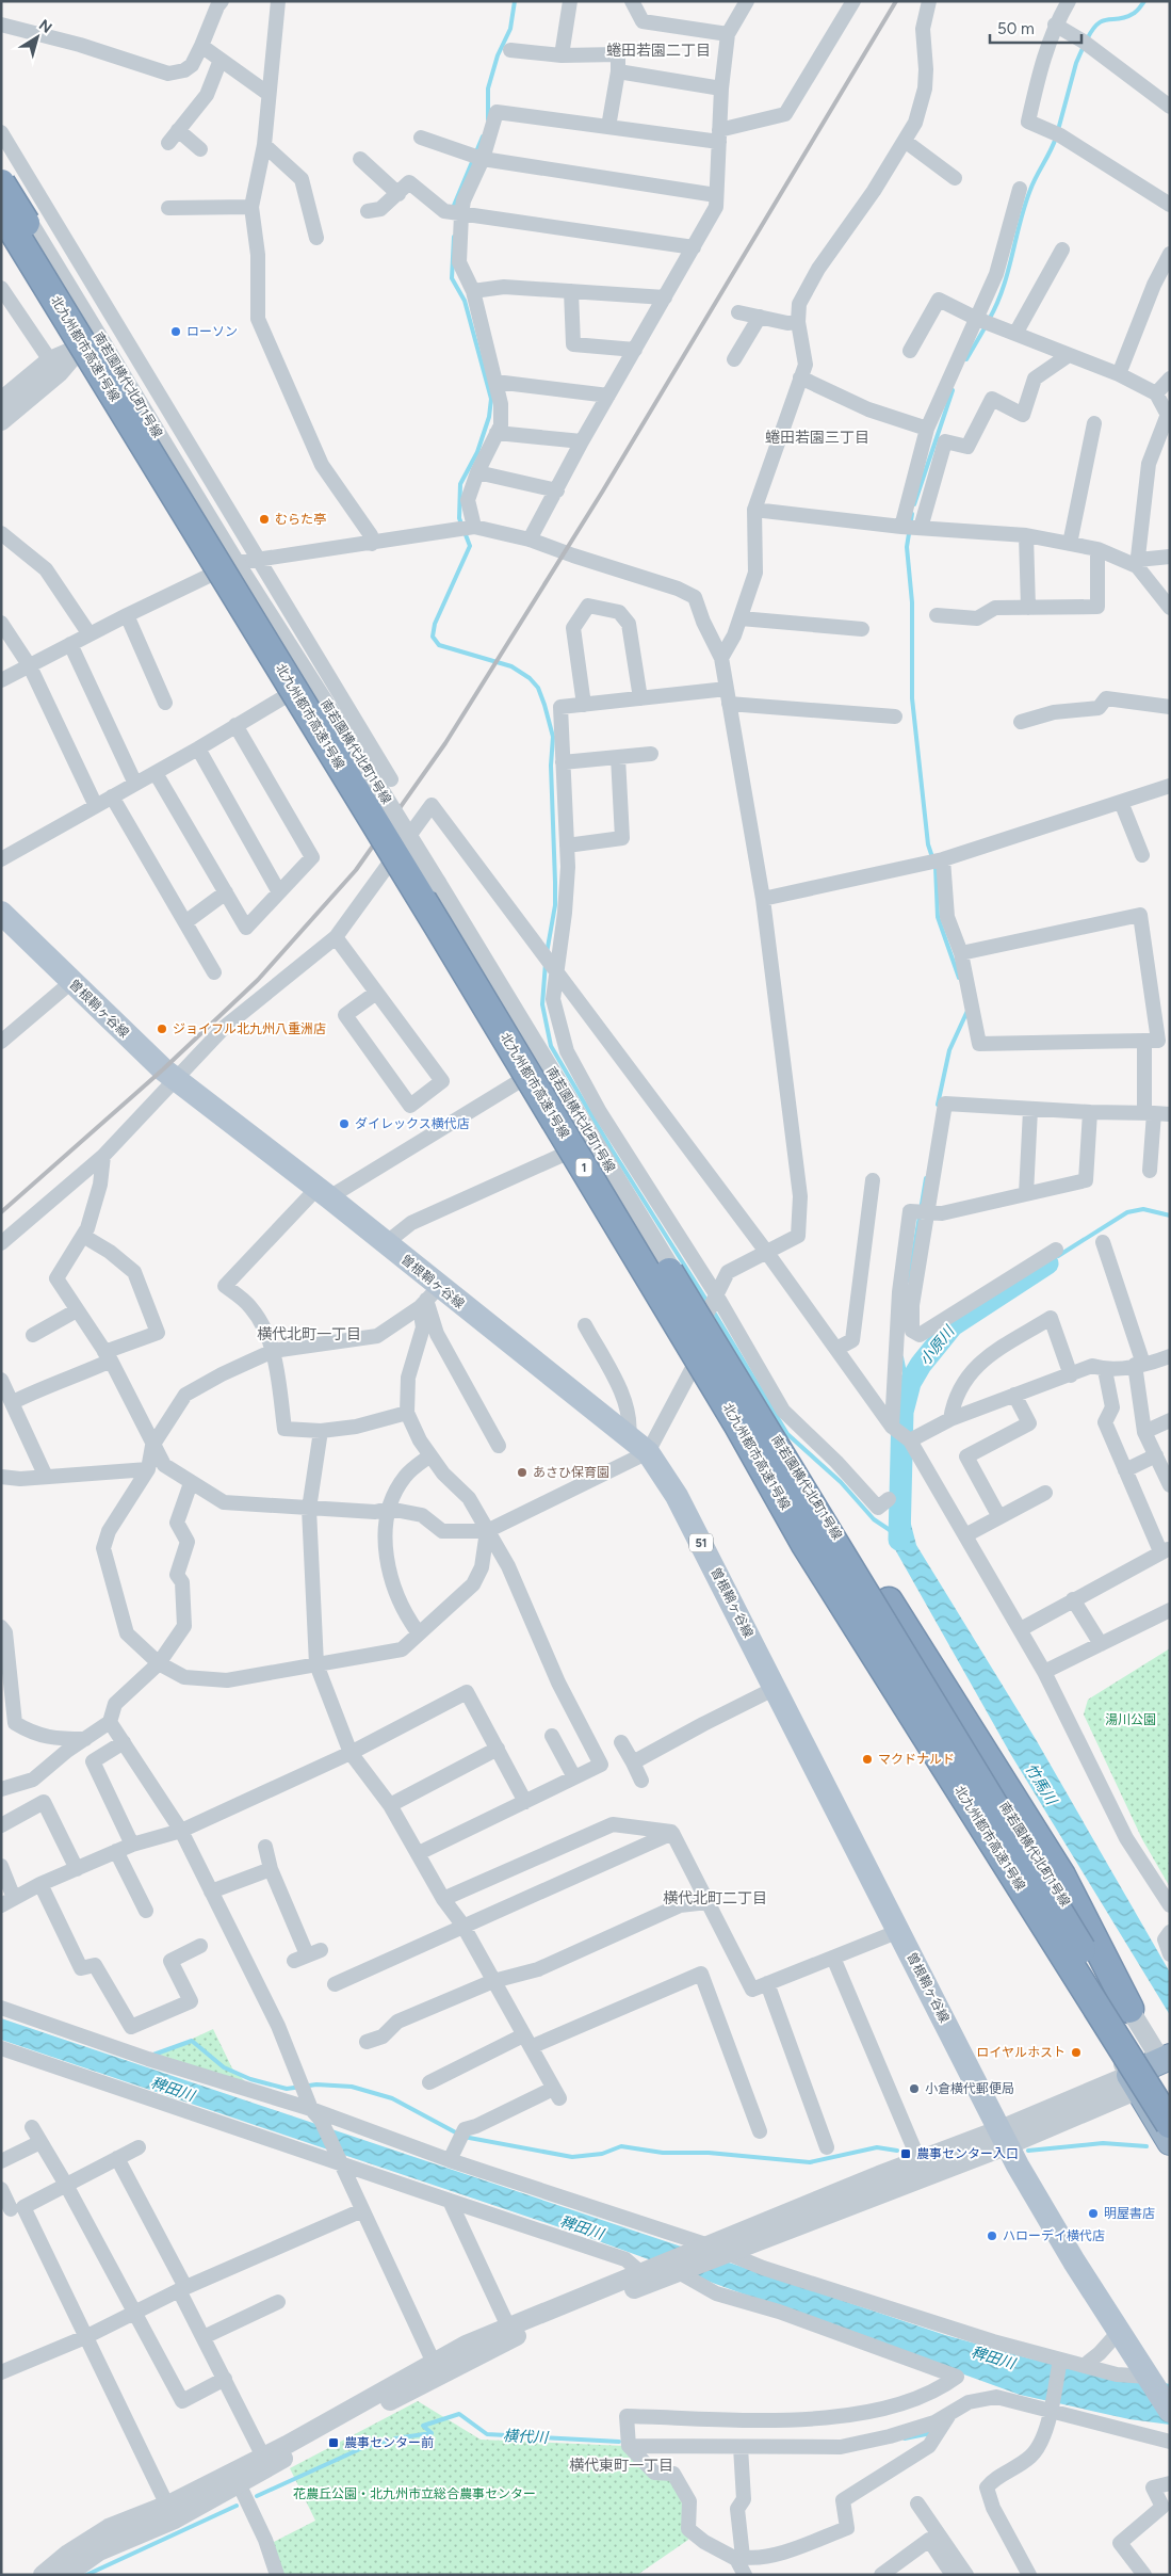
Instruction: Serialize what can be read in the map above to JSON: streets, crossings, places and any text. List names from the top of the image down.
{
  "streets": {
    "highway": ["北九州都市高速1号線", "1"],
    "main road": ["曽根鞘ヶ谷線", "51"],
    "street": ["南若園横代北町1号線"]
  },
  "crossings": [
    ["北九州都市高速1号線", "南若園横代北町1号線"]
  ],
  "districts": [
    "蜷田若園二丁目",
    "蜷田若園三丁目",
    "横代北町一丁目",
    "横代北町二丁目",
    "横代東町一丁目"
  ],
  "water": [
    "小原川",
    "竹馬川",
    "稗田川",
    "横代川"
  ],
  "parks": ["湯川公園", "花農丘公園・北九州市立総合農事センター"],
  "places": {
    "other": [
      "ローソン",
      "むらた亭",
      "ジョイフル北九州八重洲店",
      "ダイレックス横代店",
      "あさひ保育園",
      "マクドナルド",
      "ロイヤルホスト",
      "小倉横代郵便局",
      "明屋書店",
      "ハローデイ横代店"
    ],
    "transit": ["農事センター入口", "農事センター前"]
  },
  "scale_bar": "50 m",
  "north": "top right"
}
